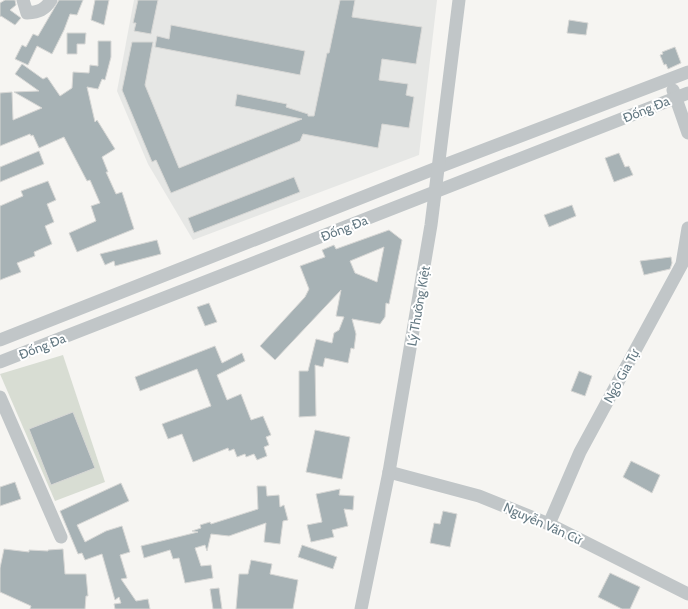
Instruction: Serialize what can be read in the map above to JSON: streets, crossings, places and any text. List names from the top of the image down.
{
  "streets": {
    "street": [
      "Đống Đa",
      "Lý Thường Kiệt",
      "Ngô Gia Tự",
      "Nguyễn Văn Cừ"
    ]
  },
  "crossings": [
    ["Đống Đa", "Lý Thường Kiệt"],
    ["Lý Thường Kiệt", "Nguyễn Văn Cừ"],
    ["Ngô Gia Tự", "Nguyễn Văn Cừ"]
  ]
}
